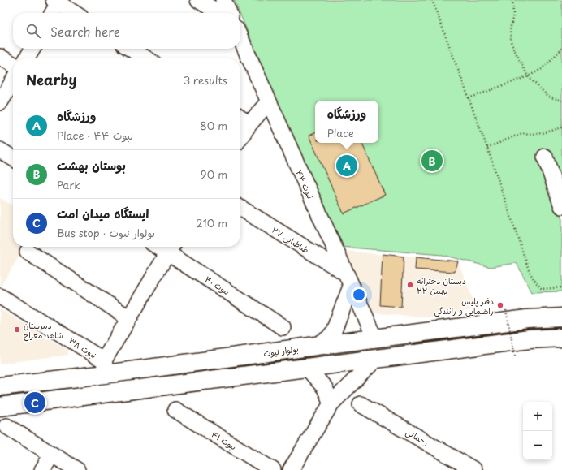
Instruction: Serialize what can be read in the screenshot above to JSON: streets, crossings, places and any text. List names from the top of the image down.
{
  "streets": {
    "main road": ["بولوار نبوت"],
    "street": [
      "نبوت ۴۴",
      "طباطبایی ۲۷",
      "نبوت ۴۰",
      "نبوت ۳۸",
      "رحمانی",
      "نبوت ۴۱"
    ]
  },
  "crossings": [
    ["نبوت ۴۴", "طباطبایی ۲۷"],
    ["نبوت ۴۴", "بولوار نبوت"],
    ["نبوت ۳۸", "بولوار نبوت"]
  ],
  "places": ["دبستان دخترانه ۲۲ بهمن", "دفتر پلیس راهنمایی و رانندگی", "دبیرستان شاهد معراج"],
  "page": {
    "search": "Search here",
    "heading": ["Nearby", "3 results"],
    "popup": ["ورزشگاه", "Place"],
    "list": [
      {
        "mark": "A",
        "name": "ورزشگاه",
        "note": "Place · نبوت ۴۴",
        "value": "80 m"
      },
      {
        "mark": "B",
        "name": "بوستان بهشت",
        "note": "Park",
        "value": "90 m"
      },
      {
        "mark": "C",
        "name": "ایستگاه میدان امت",
        "note": "Bus stop · بولوار نبوت",
        "value": "210 m"
      }
    ],
    "pins": ["B", "A", "C"],
    "map_buttons": ["+", "−"]
  }
}
